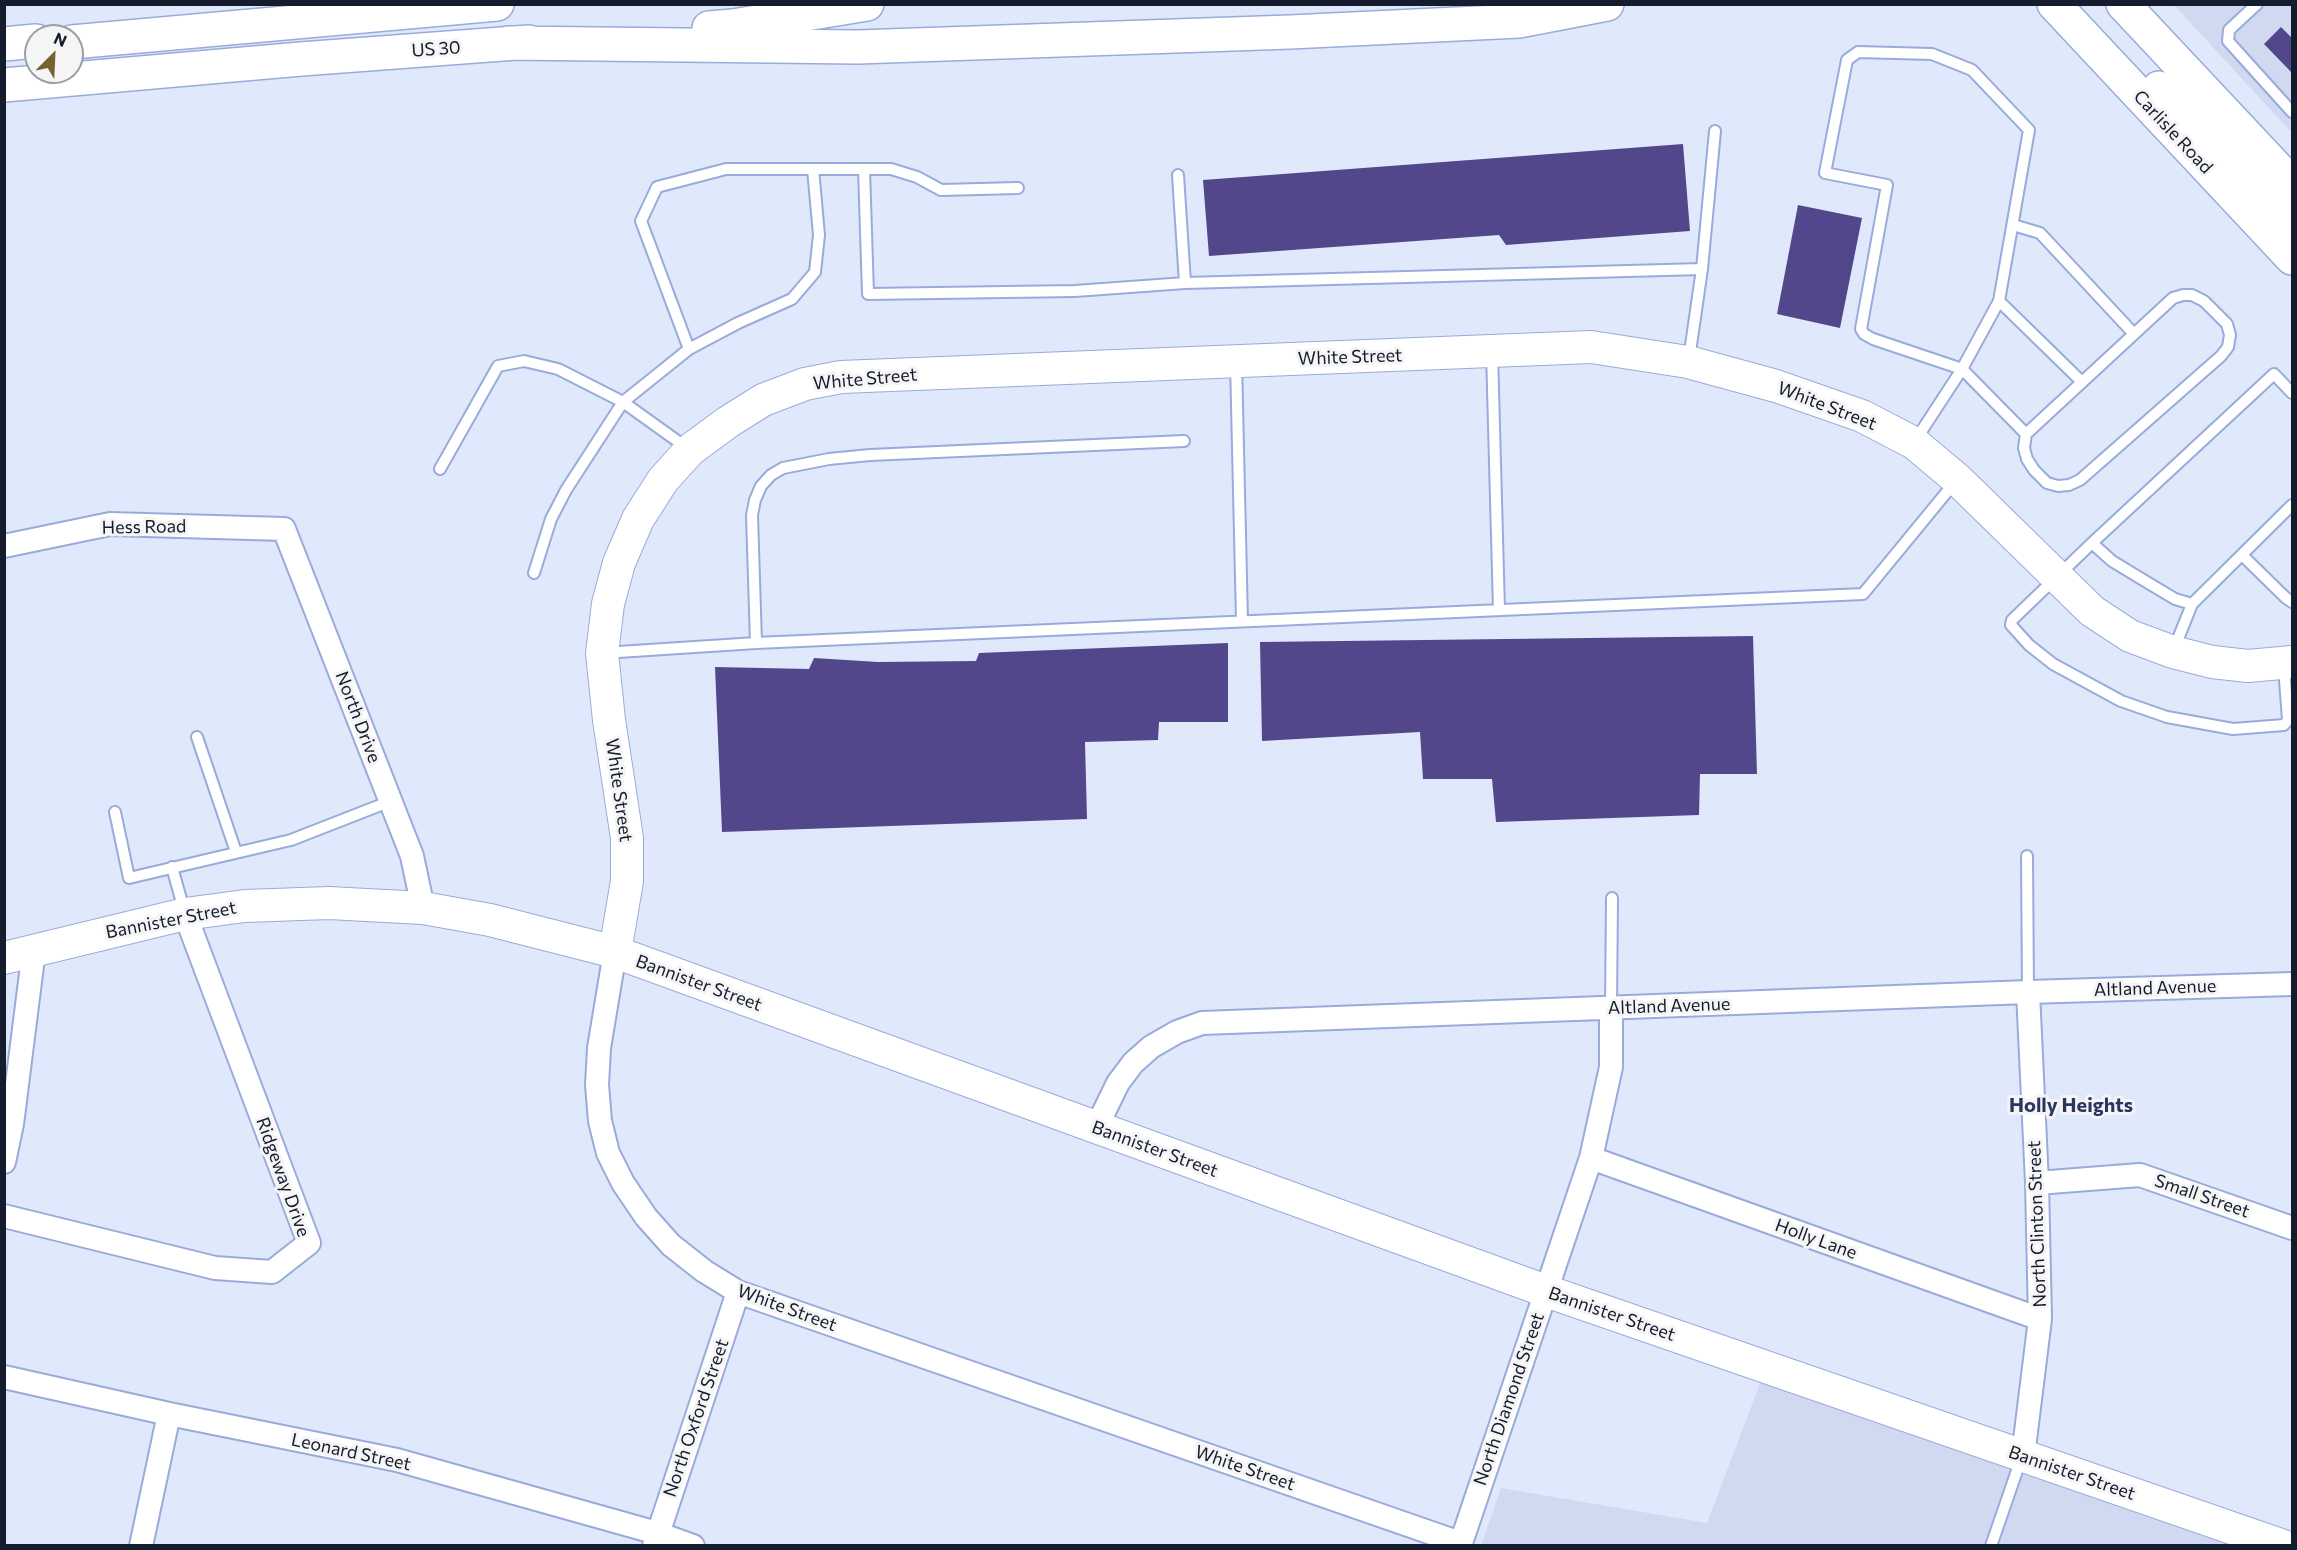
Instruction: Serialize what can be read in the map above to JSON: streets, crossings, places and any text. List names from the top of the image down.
{
  "streets": {
    "main road": ["US 30", "Carlisle Road"],
    "street": [
      "White Street",
      "Hess Road",
      "North Drive",
      "Bannister Street",
      "Altland Avenue",
      "Ridgeway Drive",
      "Small Street",
      "North Clinton Street",
      "Holly Lane",
      "North Diamond Street",
      "North Oxford Street",
      "Leonard Street"
    ]
  },
  "crossings": [
    ["White Street", "Bannister Street"],
    ["White Street", "North Diamond Street"],
    ["White Street", "North Oxford Street"],
    ["Hess Road", "North Drive"],
    ["North Drive", "Bannister Street"],
    ["Bannister Street", "Altland Avenue"],
    ["Bannister Street", "Ridgeway Drive"],
    ["Bannister Street", "North Clinton Street"],
    ["Bannister Street", "North Diamond Street"],
    ["Altland Avenue", "North Clinton Street"],
    ["Altland Avenue", "North Diamond Street"],
    ["Small Street", "North Clinton Street"],
    ["North Clinton Street", "Holly Lane"],
    ["Holly Lane", "North Diamond Street"],
    ["North Oxford Street", "Leonard Street"]
  ],
  "districts": ["Holly Heights"],
  "north": "top right"
}
